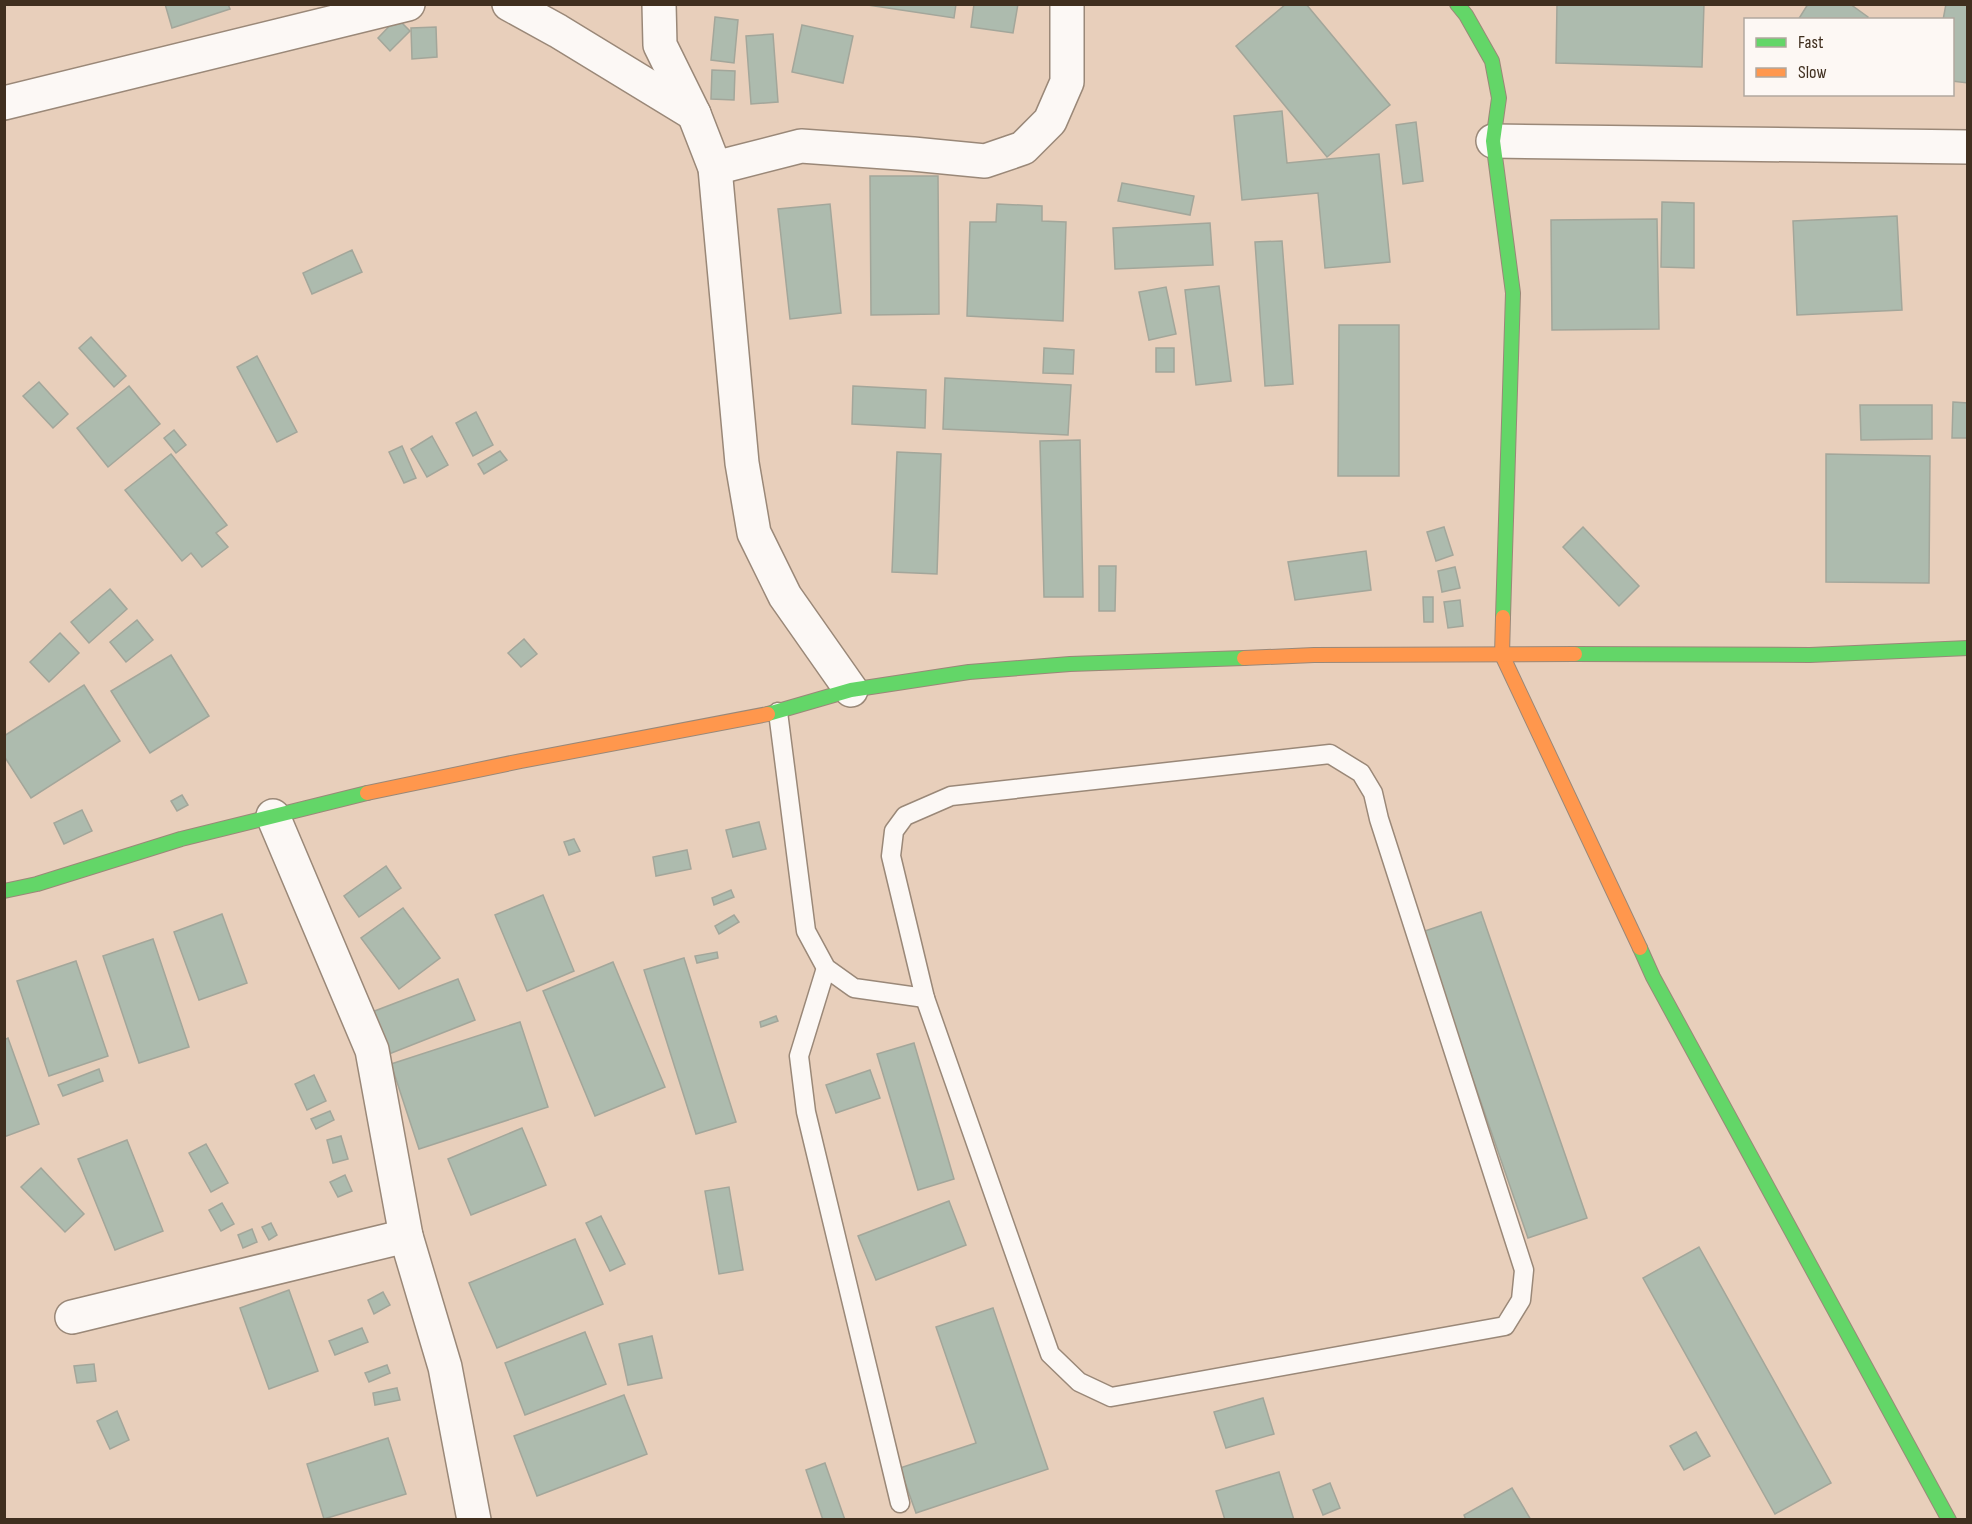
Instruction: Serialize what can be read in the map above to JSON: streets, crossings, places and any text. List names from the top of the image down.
{
  "legend": ["Fast", "Slow"]
}
